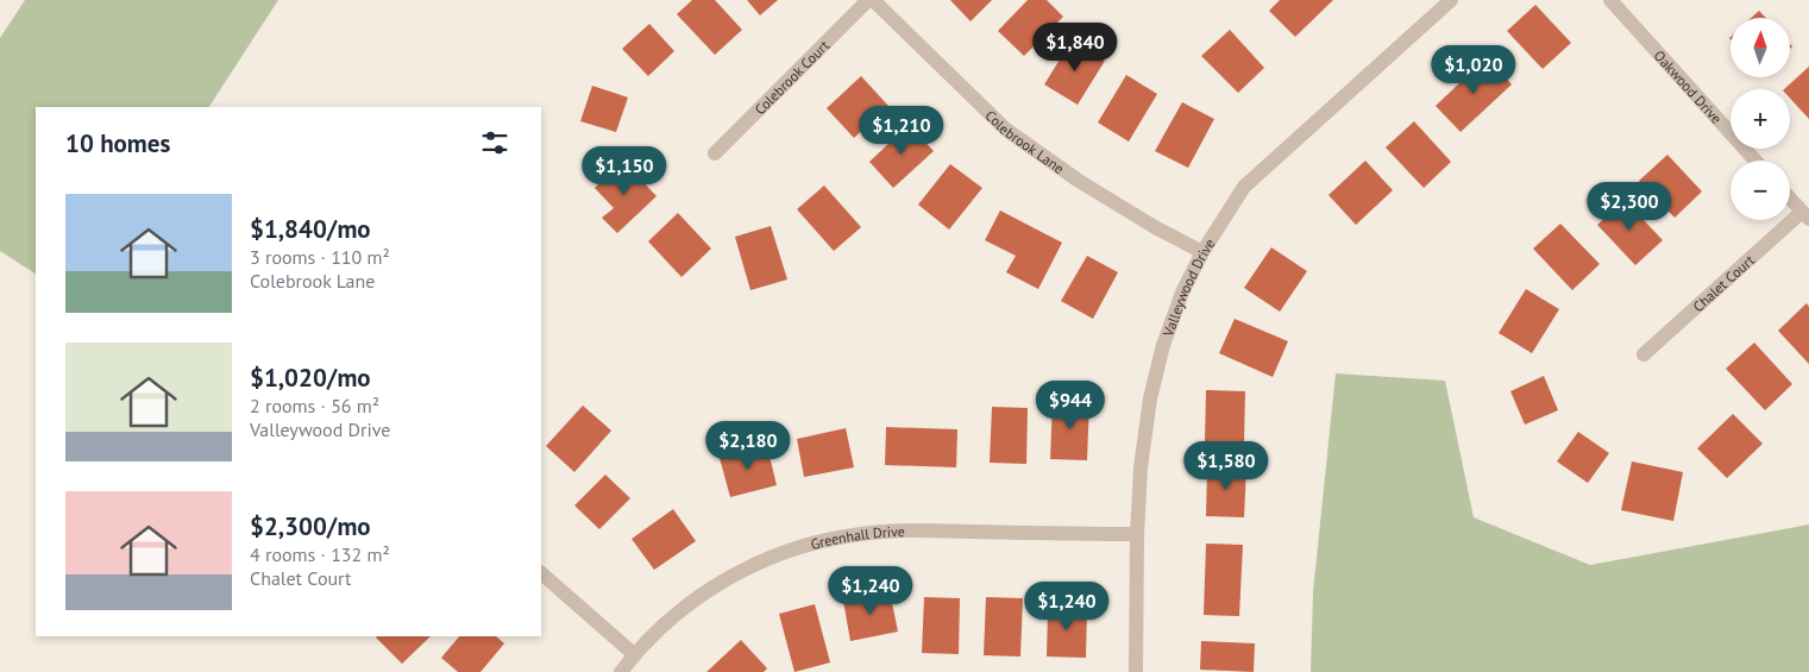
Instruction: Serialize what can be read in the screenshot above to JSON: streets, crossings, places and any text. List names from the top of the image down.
{
  "streets": {
    "street": [
      "Colebrook Court",
      "Oakwood Drive",
      "Colebrook Lane",
      "Chalet Court",
      "Valleywood Drive",
      "Greenhall Drive"
    ]
  },
  "crossings": [
    ["Colebrook Lane", "Valleywood Drive"],
    ["Valleywood Drive", "Greenhall Drive"]
  ],
  "north": "top",
  "page": {
    "map_buttons": ["+", "−"],
    "price": [
      "$1,840",
      "$1,020",
      "$1,210",
      "$1,150",
      "$2,300",
      "$944",
      "$2,180",
      "$1,580",
      "$1,240",
      "$1,240"
    ],
    "heading": "10 homes",
    "list": [
      {
        "name": "$1,840/mo",
        "note": "3 rooms · 110 m² · Colebrook Lane"
      },
      {
        "name": "$1,020/mo",
        "note": "2 rooms · 56 m² · Valleywood Drive"
      },
      {
        "name": "$2,300/mo",
        "note": "4 rooms · 132 m² · Chalet Court"
      }
    ]
  }
}
